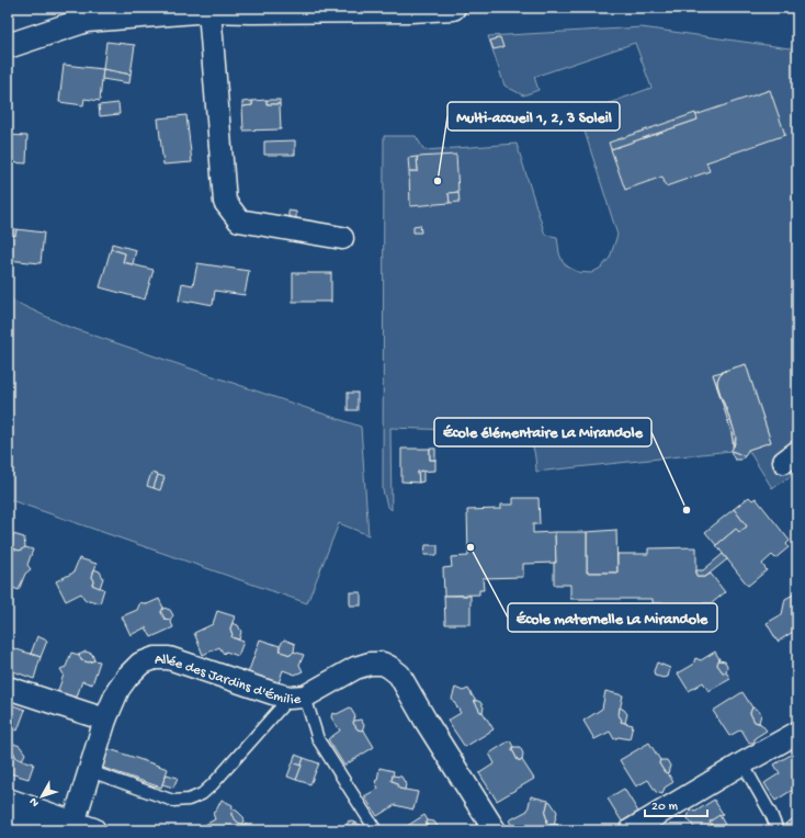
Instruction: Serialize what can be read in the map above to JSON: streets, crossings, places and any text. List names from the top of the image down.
{
  "streets": {
    "street": ["Allée des Jardins d'Émilie"]
  },
  "places": ["Multi-accueil 1, 2, 3 Soleil", "École élémentaire La Mirandole", "École maternelle La Mirandole"],
  "scale_bar": "20 m",
  "north": "bottom left"
}
